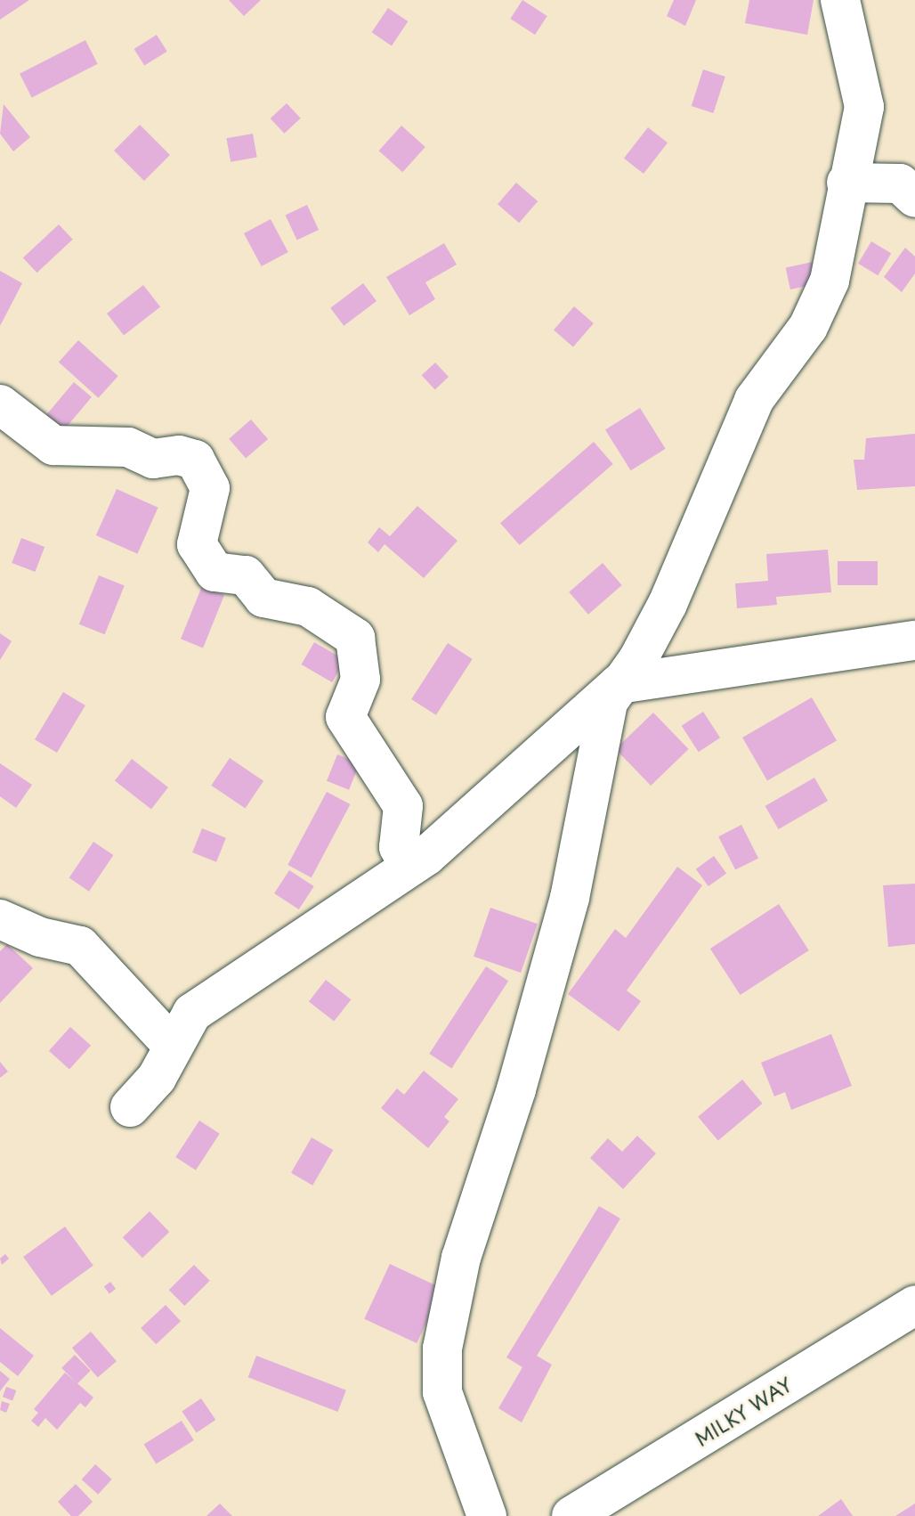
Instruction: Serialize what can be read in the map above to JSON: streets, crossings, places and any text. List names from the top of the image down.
{
  "streets": {
    "street": ["MILKY WAY"]
  }
}
